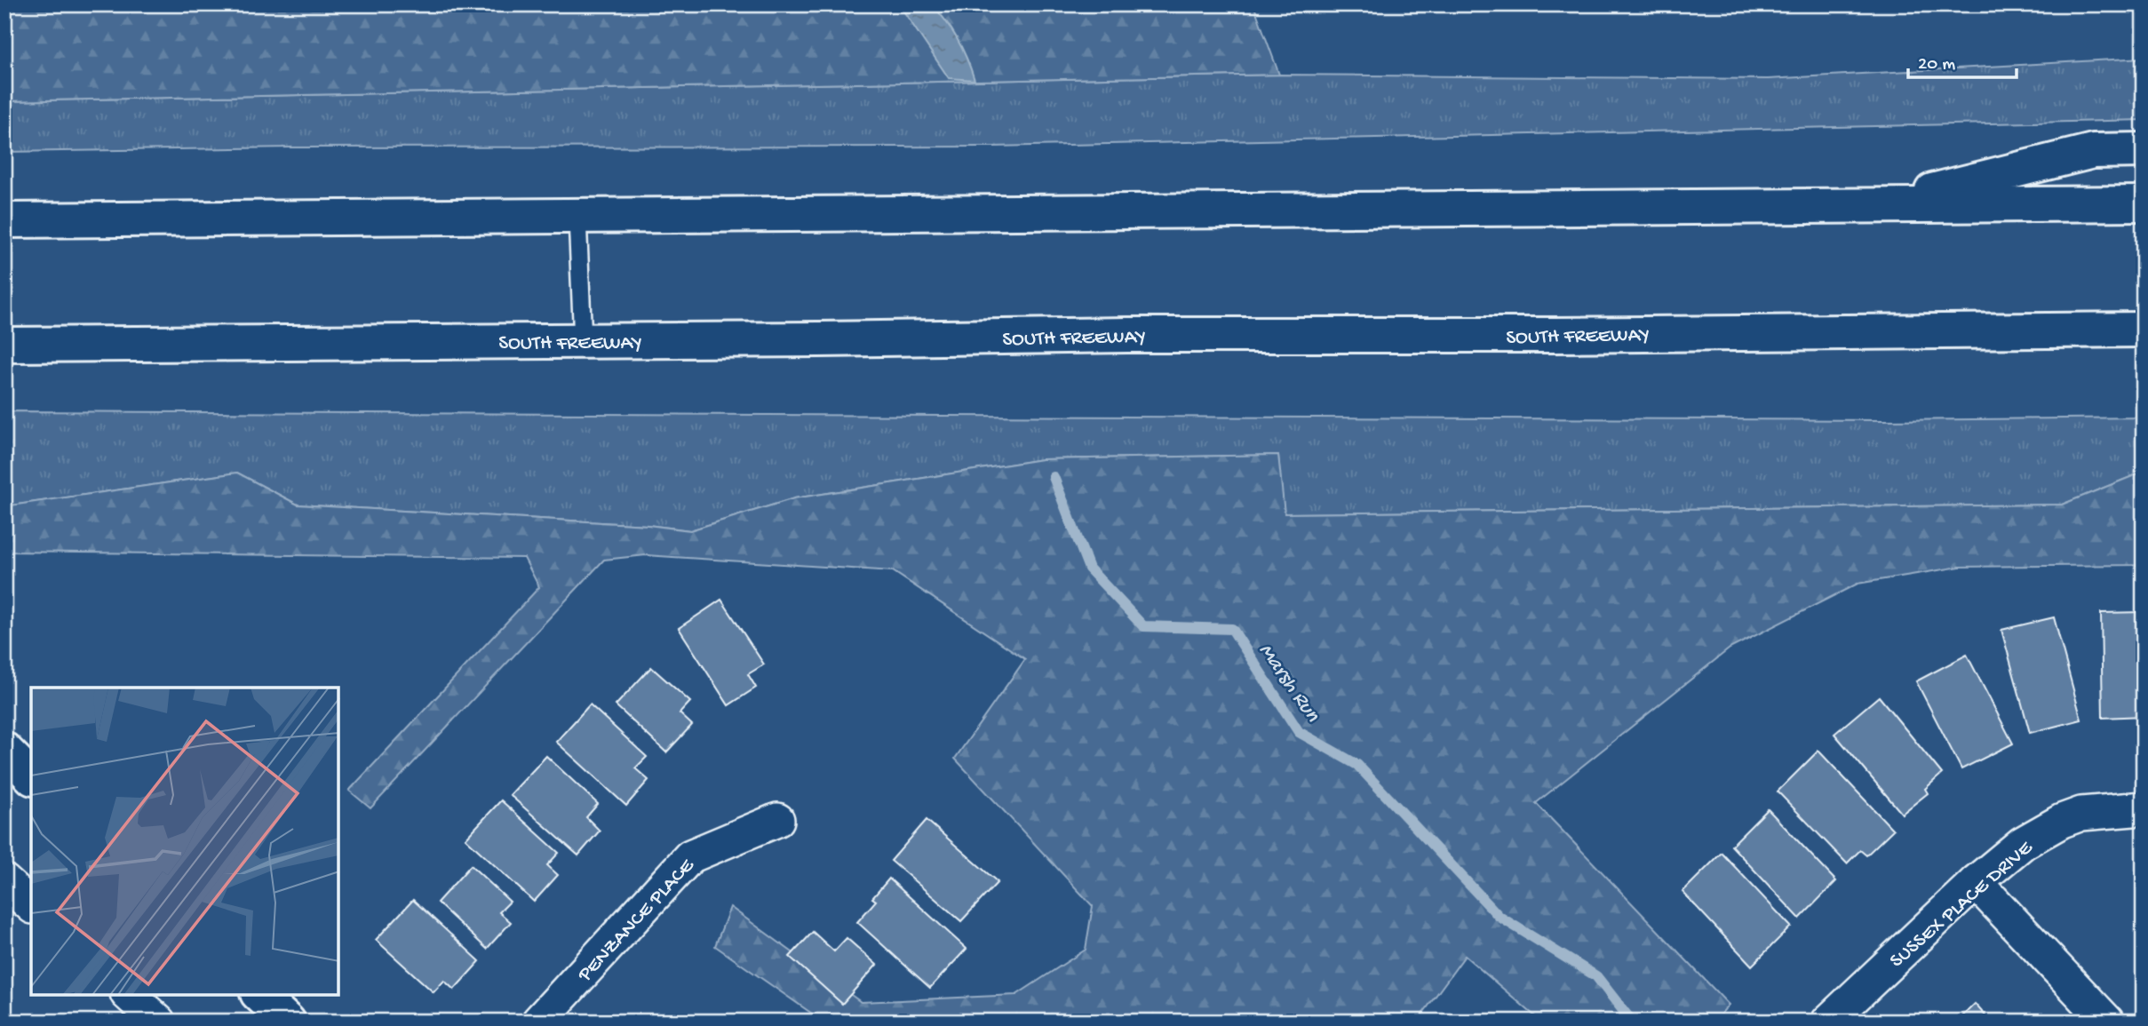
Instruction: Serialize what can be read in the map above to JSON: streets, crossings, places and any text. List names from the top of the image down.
{
  "streets": {
    "main road": ["SOUTH FREEWAY"],
    "street": ["SUSSEX PLACE DRIVE", "PENZANCE PLACE"]
  },
  "water": ["Marsh Run"],
  "scale_bar": "20 m"
}
